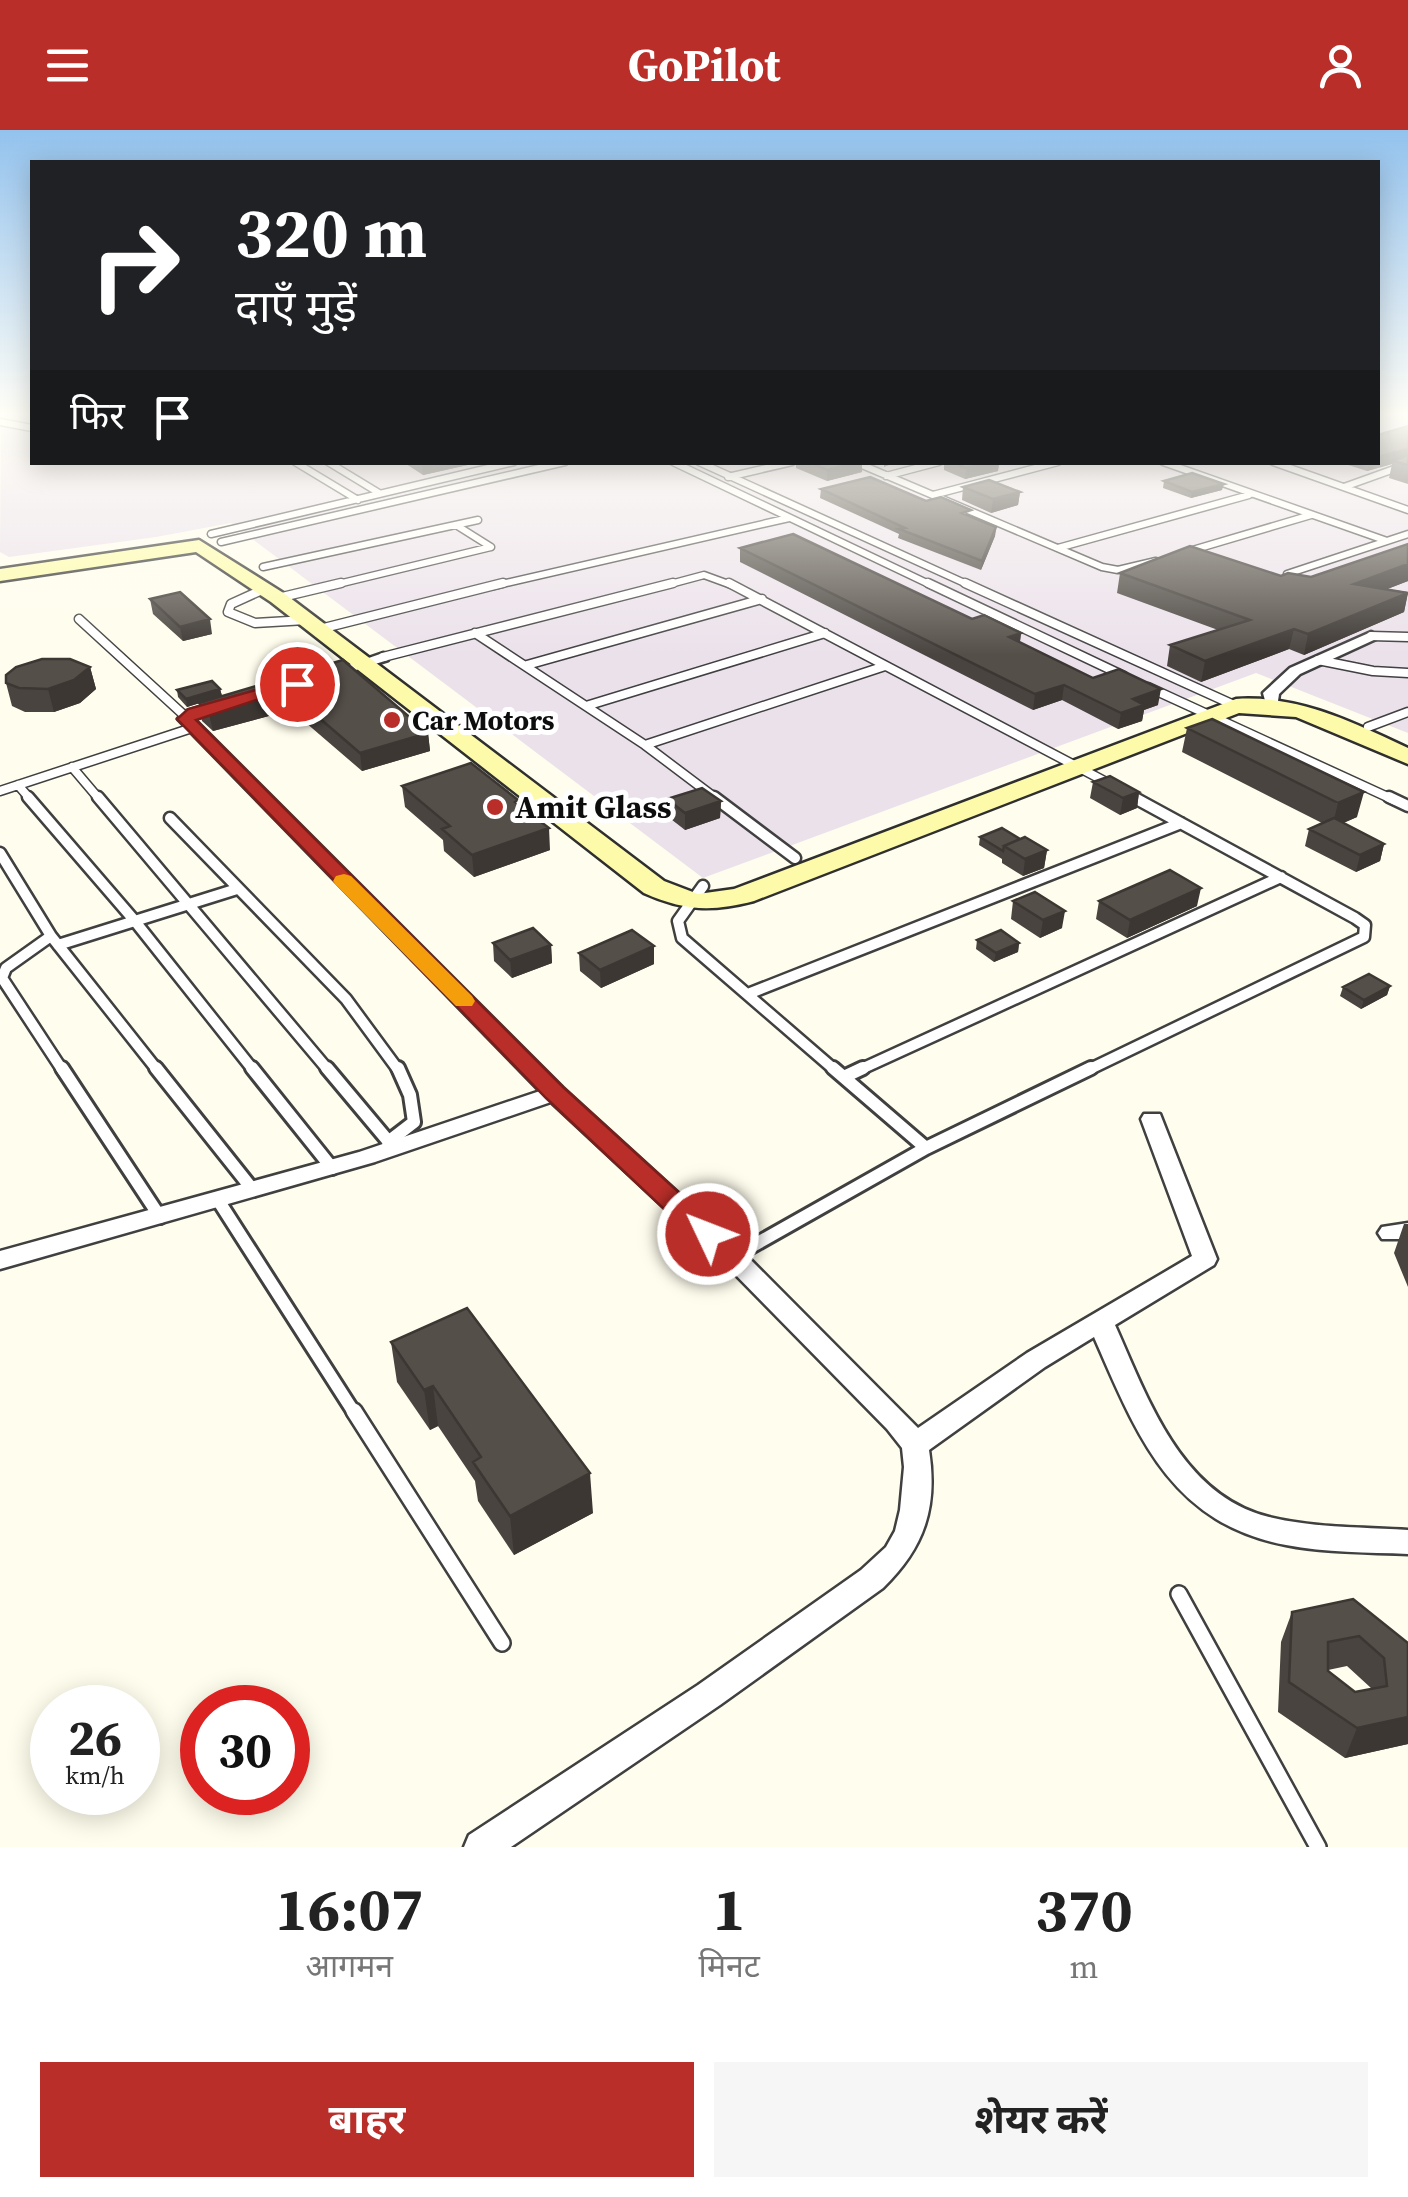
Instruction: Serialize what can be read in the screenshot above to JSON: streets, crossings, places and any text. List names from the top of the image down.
{
  "places": ["Car Motors", "Amit Glass"],
  "page": {
    "header": "GoPilot",
    "turn": ["320 m", "दाएँ मुड़ें"],
    "then": "फिर",
    "speed": "26 km/h",
    "limit": "30",
    "eta": [
      "16:07",
      "आगमन",
      "1",
      "मिनट",
      "370",
      "m"
    ],
    "buttons": ["बाहर", "शेयर करें"]
  }
}
